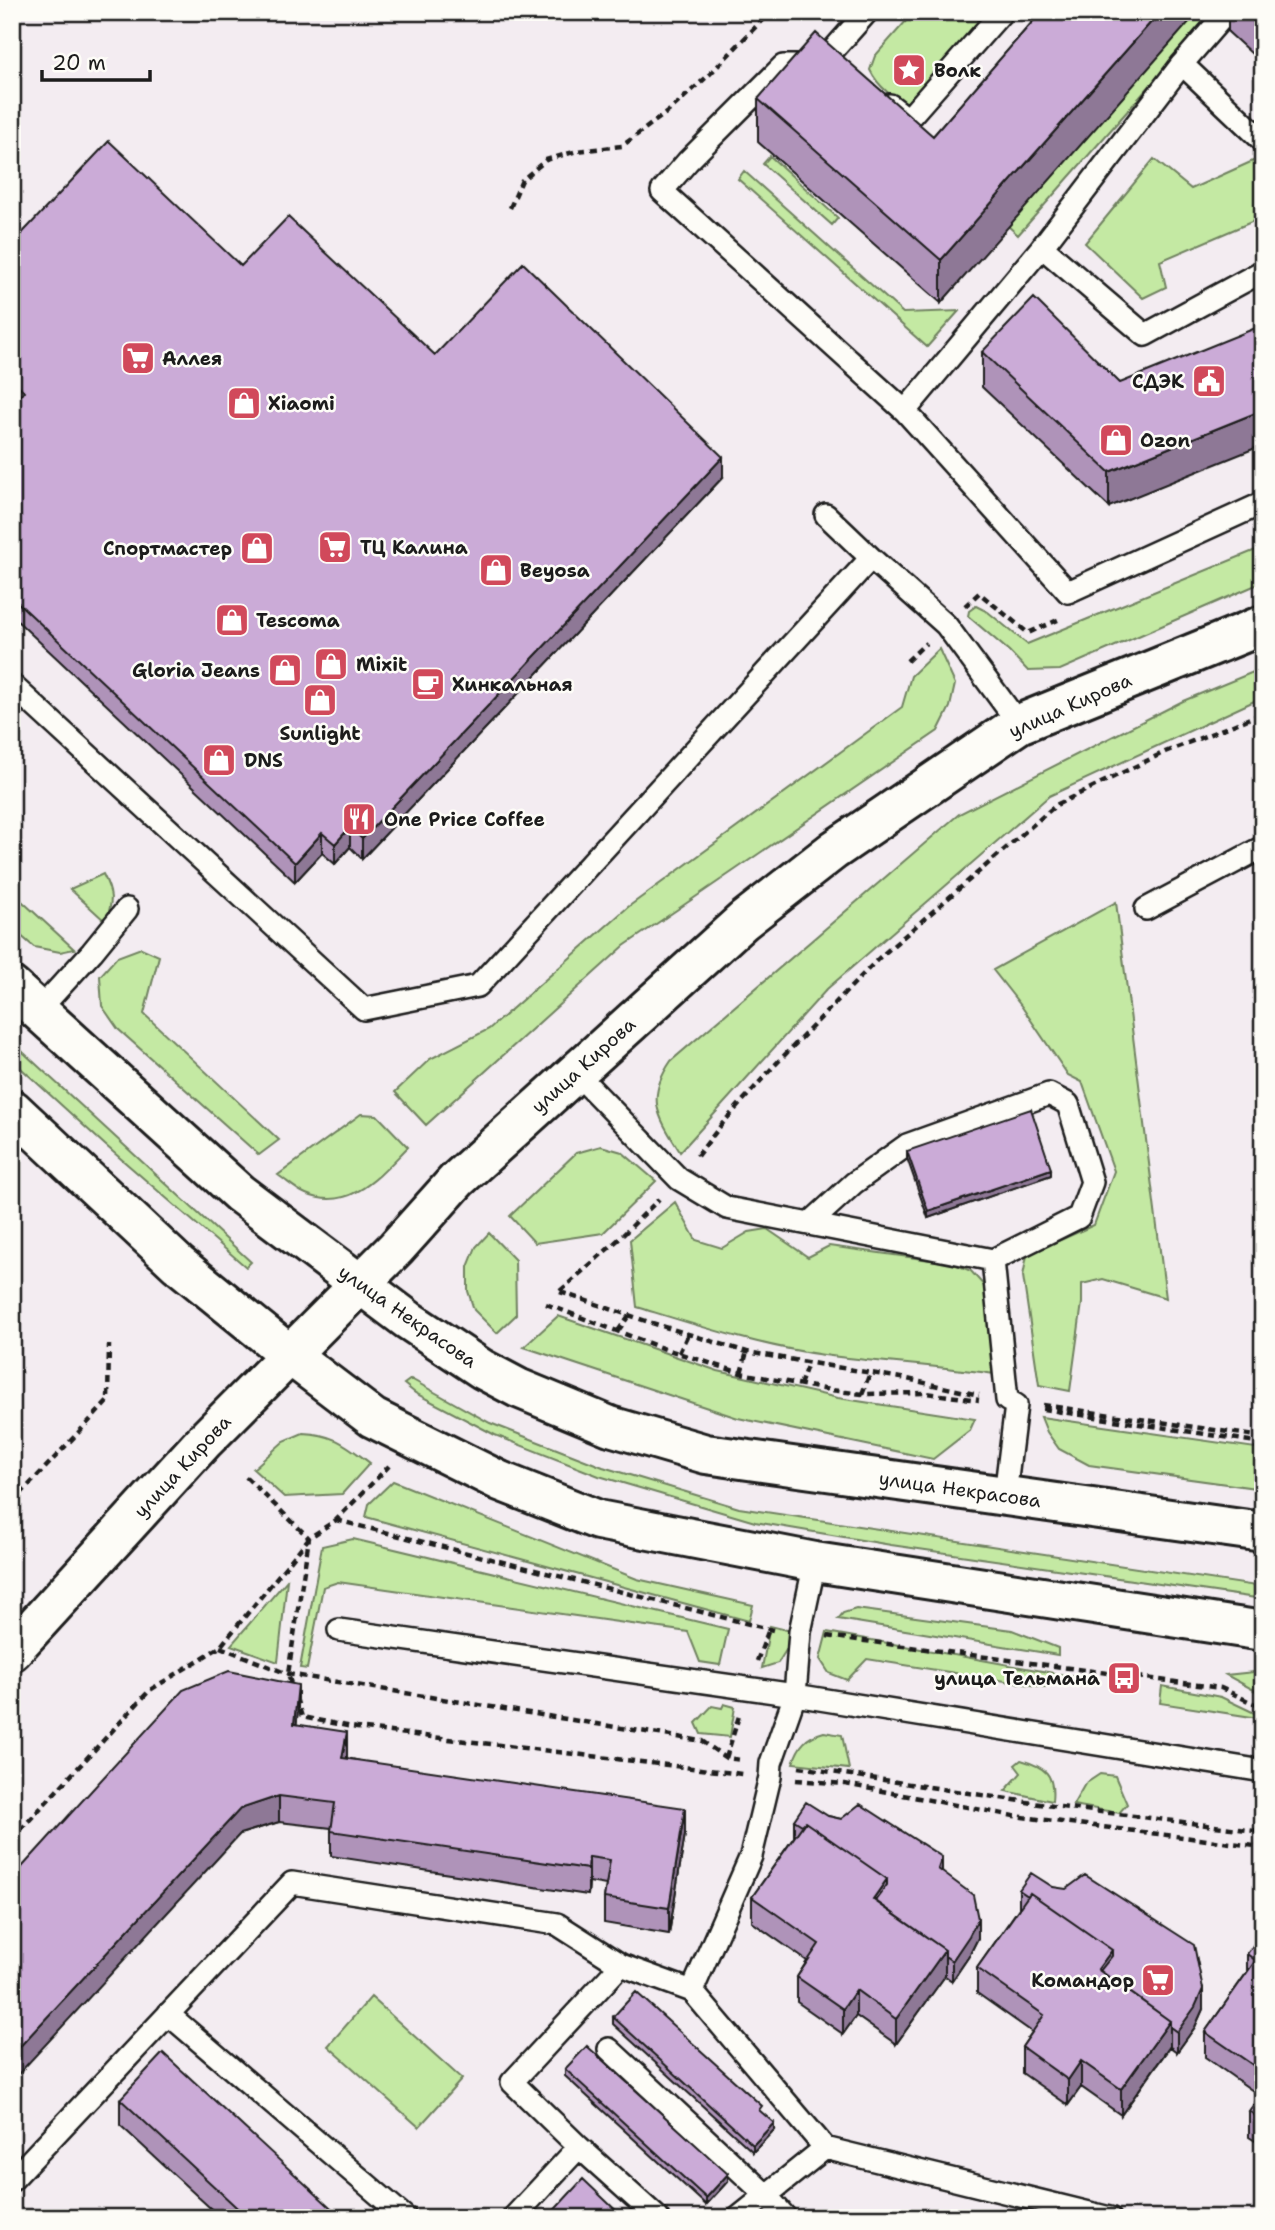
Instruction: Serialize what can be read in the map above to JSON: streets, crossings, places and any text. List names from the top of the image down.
{
  "streets": {
    "main road": ["улица Кирова", "улица Некрасова"]
  },
  "crossings": [
    ["улица Кирова", "улица Некрасова"]
  ],
  "places": {
    "place": ["Волк"],
    "supermarket": ["Аллея", "ТЦ Калина", "Командор"],
    "public building": ["СДЭК"],
    "shop": [
      "Xiaomi",
      "Ozon",
      "Спортмастер",
      "Beyosa",
      "Tescoma",
      "Mixit",
      "Gloria Jeans",
      "Sunlight",
      "DNS"
    ],
    "cafe": ["Хинкальная"],
    "restaurant": ["One Price Coffee"],
    "bus stop": ["улица Тельмана"]
  },
  "scale_bar": "20 m"
}
